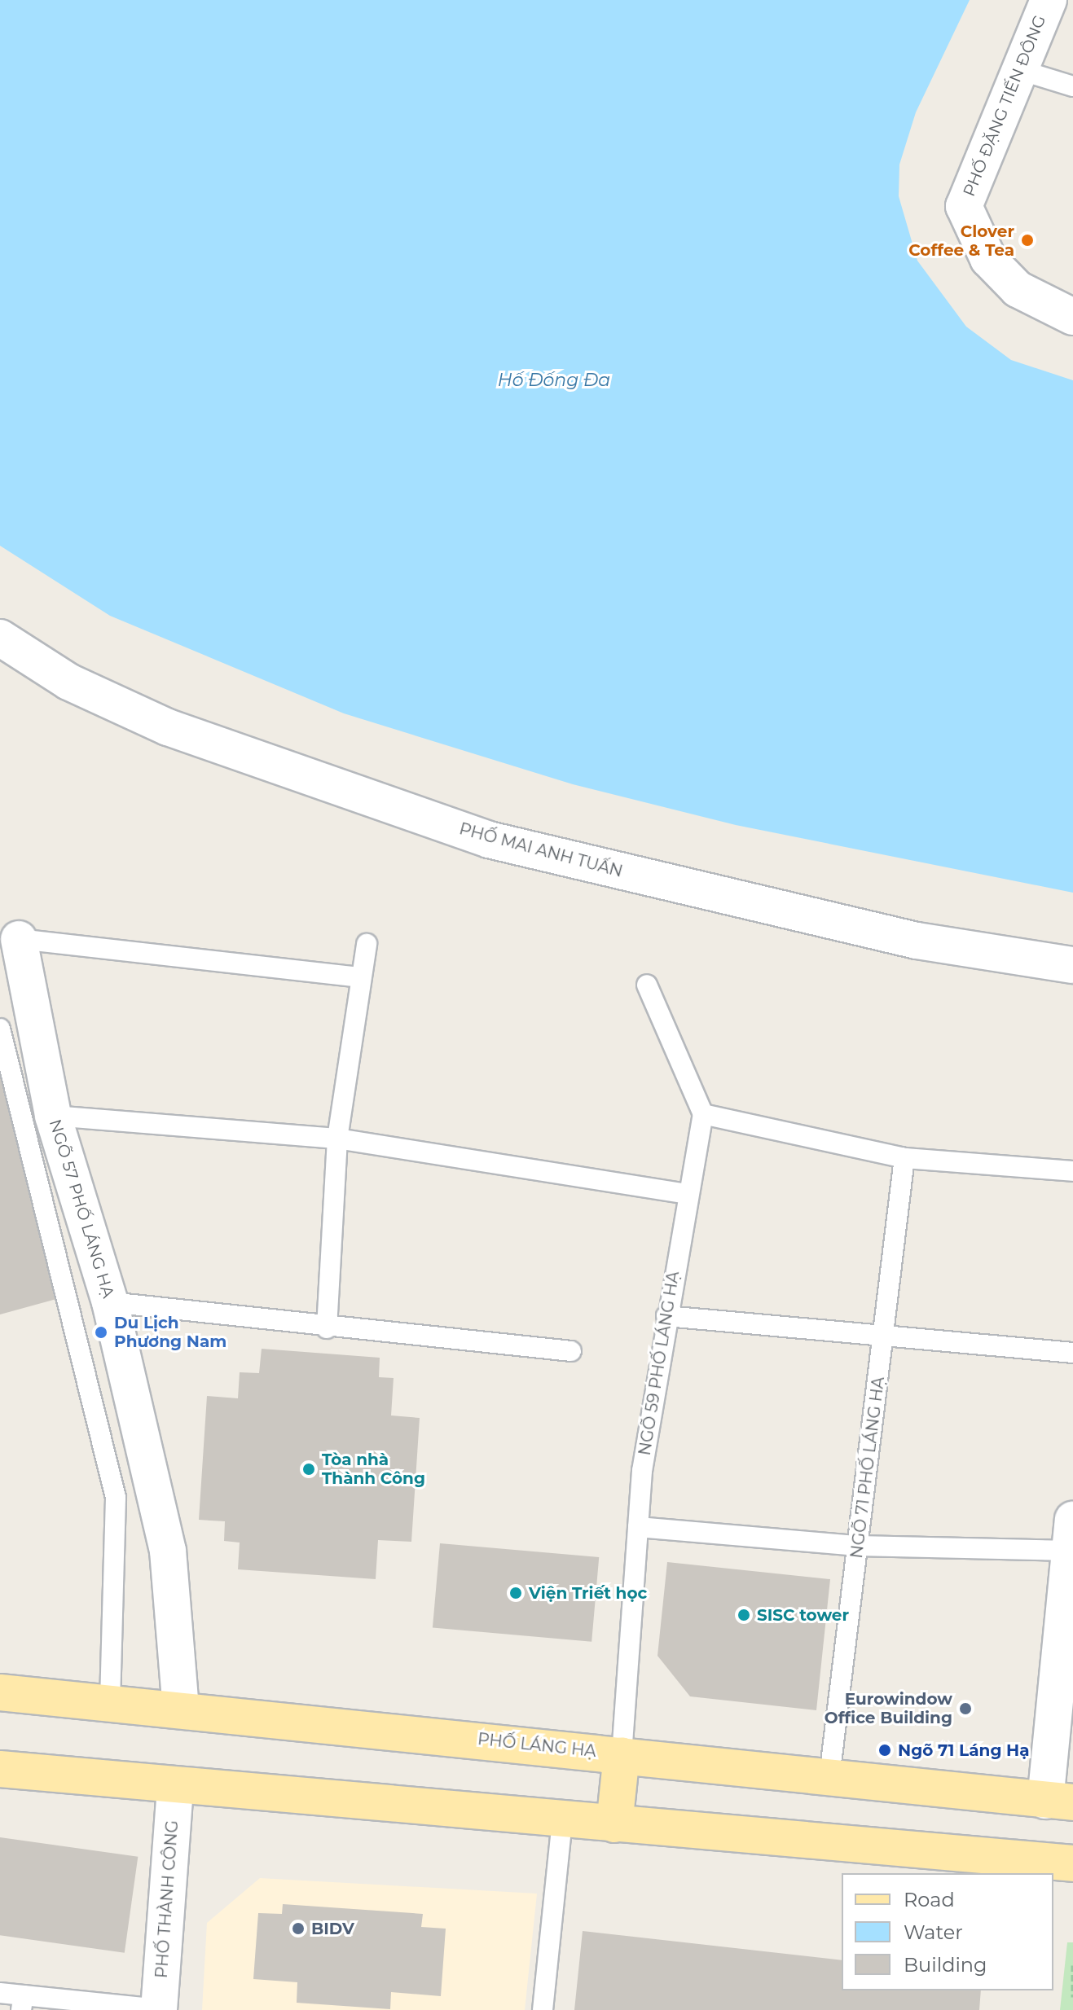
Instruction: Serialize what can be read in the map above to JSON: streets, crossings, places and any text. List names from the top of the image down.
{
  "streets": {
    "main road": ["PHỐ LÁNG HẠ"],
    "street": [
      "PHỐ ĐẶNG TIẾN ĐÔNG",
      "PHỐ MAI ANH TUẤN",
      "NGÕ 57 PHỐ LÁNG HẠ",
      "PHỐ THÀNH CÔNG"
    ],
    "lane": ["NGÕ 59 PHỐ LÁNG HẠ", "NGÕ 71 PHỐ LÁNG HẠ"]
  },
  "crossings": [
    ["NGÕ 57 PHỐ LÁNG HẠ", "PHỐ LÁNG HẠ"],
    ["NGÕ 59 PHỐ LÁNG HẠ", "PHỐ LÁNG HẠ"],
    ["NGÕ 71 PHỐ LÁNG HẠ", "PHỐ LÁNG HẠ"]
  ],
  "water": ["Hố Đống Đa"],
  "places": [
    "Clover Coffee & Tea",
    "Du Lịch Phương Nam",
    "Tòa nhà Thành Công",
    "Viện Triết học",
    "SISC tower",
    "Eurowindow Office Building",
    "Ngõ 71 Láng Hạ",
    "BIDV"
  ],
  "legend": ["Road", "Water", "Building"]
}
